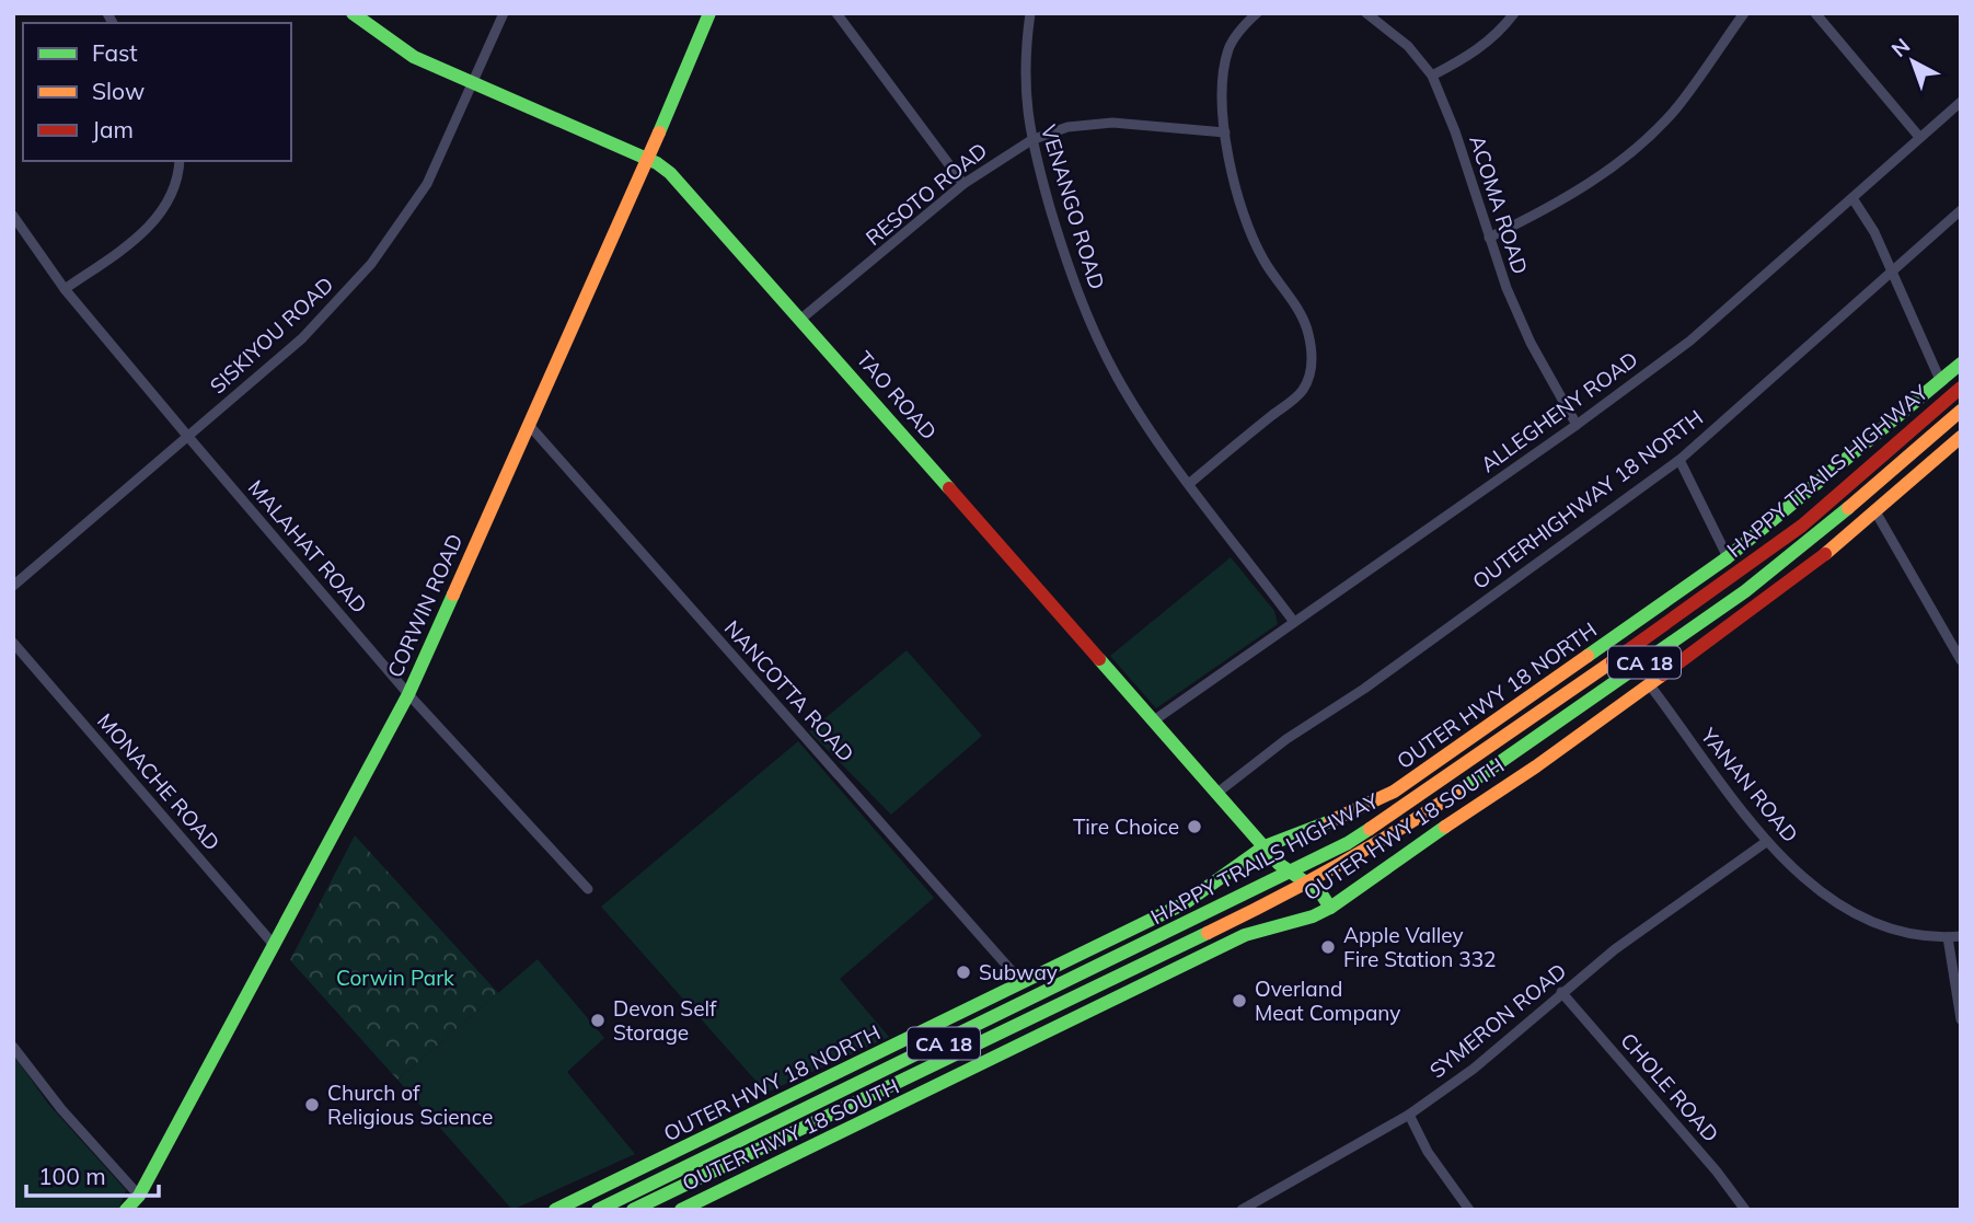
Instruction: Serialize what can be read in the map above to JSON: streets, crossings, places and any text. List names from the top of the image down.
{
  "streets": {
    "street": [
      "RESOTO ROAD",
      "ACOMA ROAD",
      "VENANGO ROAD",
      "SISKIYOU ROAD",
      "TAO ROAD",
      "ALLEGHENY ROAD",
      "HAPPY TRAILS HIGHWAY",
      "OUTERHIGHWAY 18 NORTH",
      "MALAHAT ROAD",
      "CORWIN ROAD",
      "CA 18",
      "NANCOTTA ROAD",
      "OUTER HWY 18 NORTH",
      "MONACHE ROAD",
      "YANAN ROAD",
      "OUTER HWY 18 SOUTH",
      "SYMERON ROAD",
      "CHOLE ROAD"
    ]
  },
  "crossings": [
    ["RESOTO ROAD", "VENANGO ROAD"],
    ["RESOTO ROAD", "TAO ROAD"],
    ["ACOMA ROAD", "ALLEGHENY ROAD"],
    ["VENANGO ROAD", "ALLEGHENY ROAD"],
    ["SISKIYOU ROAD", "TAO ROAD"],
    ["SISKIYOU ROAD", "MALAHAT ROAD"],
    ["TAO ROAD", "ALLEGHENY ROAD"],
    ["TAO ROAD", "HAPPY TRAILS HIGHWAY"],
    ["TAO ROAD", "OUTERHIGHWAY 18 NORTH"],
    ["TAO ROAD", "CORWIN ROAD"],
    ["TAO ROAD", "OUTER HWY 18 NORTH"],
    ["TAO ROAD", "OUTER HWY 18 SOUTH"],
    ["MALAHAT ROAD", "CORWIN ROAD"],
    ["CORWIN ROAD", "NANCOTTA ROAD"],
    ["CORWIN ROAD", "MONACHE ROAD"],
    ["NANCOTTA ROAD", "OUTER HWY 18 NORTH"],
    ["YANAN ROAD", "OUTER HWY 18 SOUTH"],
    ["YANAN ROAD", "SYMERON ROAD"],
    ["SYMERON ROAD", "CHOLE ROAD"]
  ],
  "parks": ["Corwin Park"],
  "places": [
    "Tire Choice",
    "Apple Valley Fire Station 332",
    "Subway",
    "Overland Meat Company",
    "Devon Self Storage",
    "Church of Religious Science"
  ],
  "legend": ["Fast", "Slow", "Jam"],
  "scale_bar": "100 m",
  "north": "top left"
}
